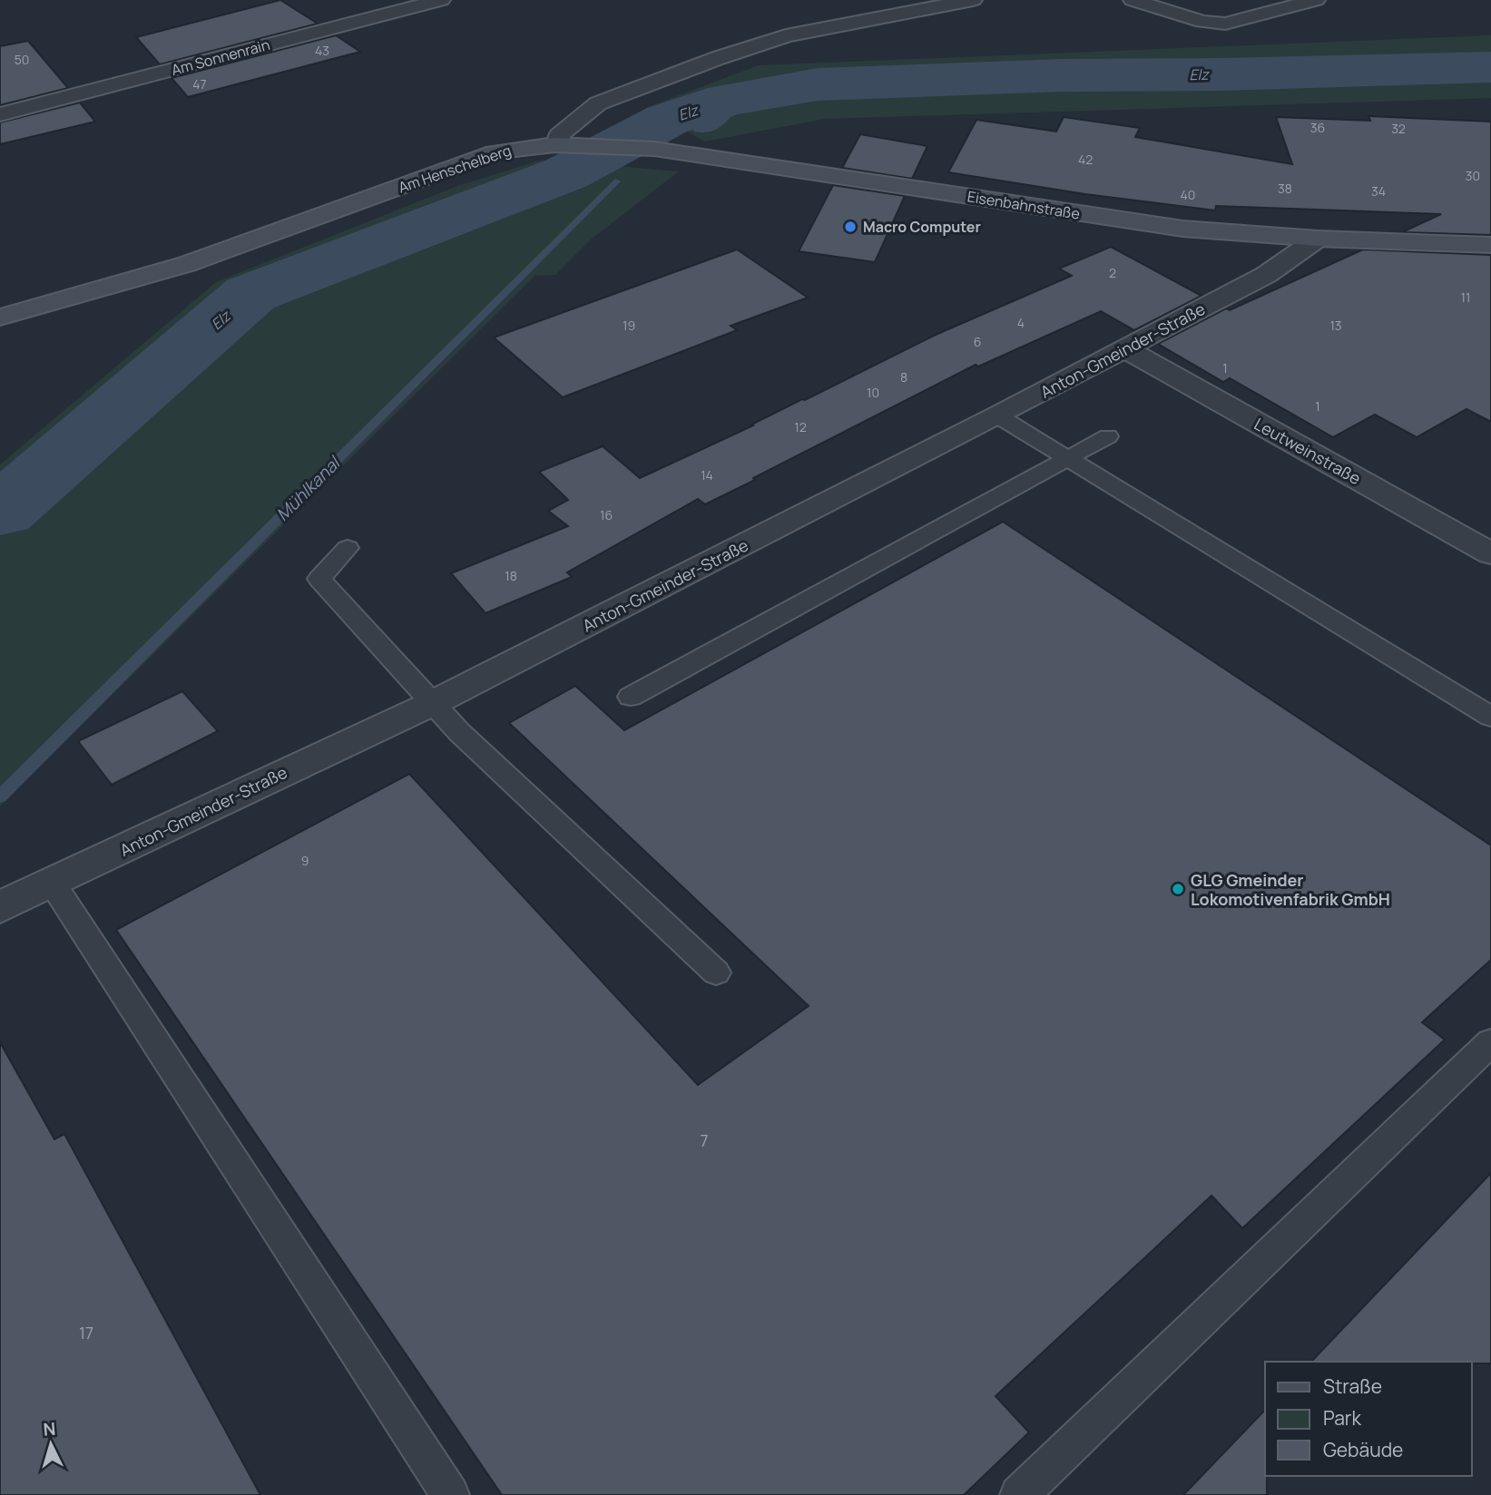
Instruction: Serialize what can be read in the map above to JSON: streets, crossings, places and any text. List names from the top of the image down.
{
  "streets": {
    "main road": ["Am Henschelberg", "Eisenbahnstraße"],
    "street": ["Am Sonnenrain", "Anton-Gmeinder-Straße", "Leutweinstraße"]
  },
  "crossings": [
    ["Am Henschelberg", "Eisenbahnstraße"],
    ["Eisenbahnstraße", "Anton-Gmeinder-Straße"],
    ["Anton-Gmeinder-Straße", "Leutweinstraße"]
  ],
  "water": ["Elz", "Mühlkanal"],
  "places": ["Macro Computer", "GLG Gmeinder Lokomotivenfabrik GmbH"],
  "house_numbers": [
    "43",
    "50",
    "47",
    "36",
    "32",
    "42",
    "30",
    "38",
    "34",
    "40",
    "2",
    "11",
    "4",
    "19",
    "13",
    "6",
    "1",
    "8",
    "10",
    "1",
    "12",
    "14",
    "16",
    "18",
    "9",
    "7",
    "17"
  ],
  "legend": ["Straße", "Park", "Gebäude"],
  "north": "top"
}
